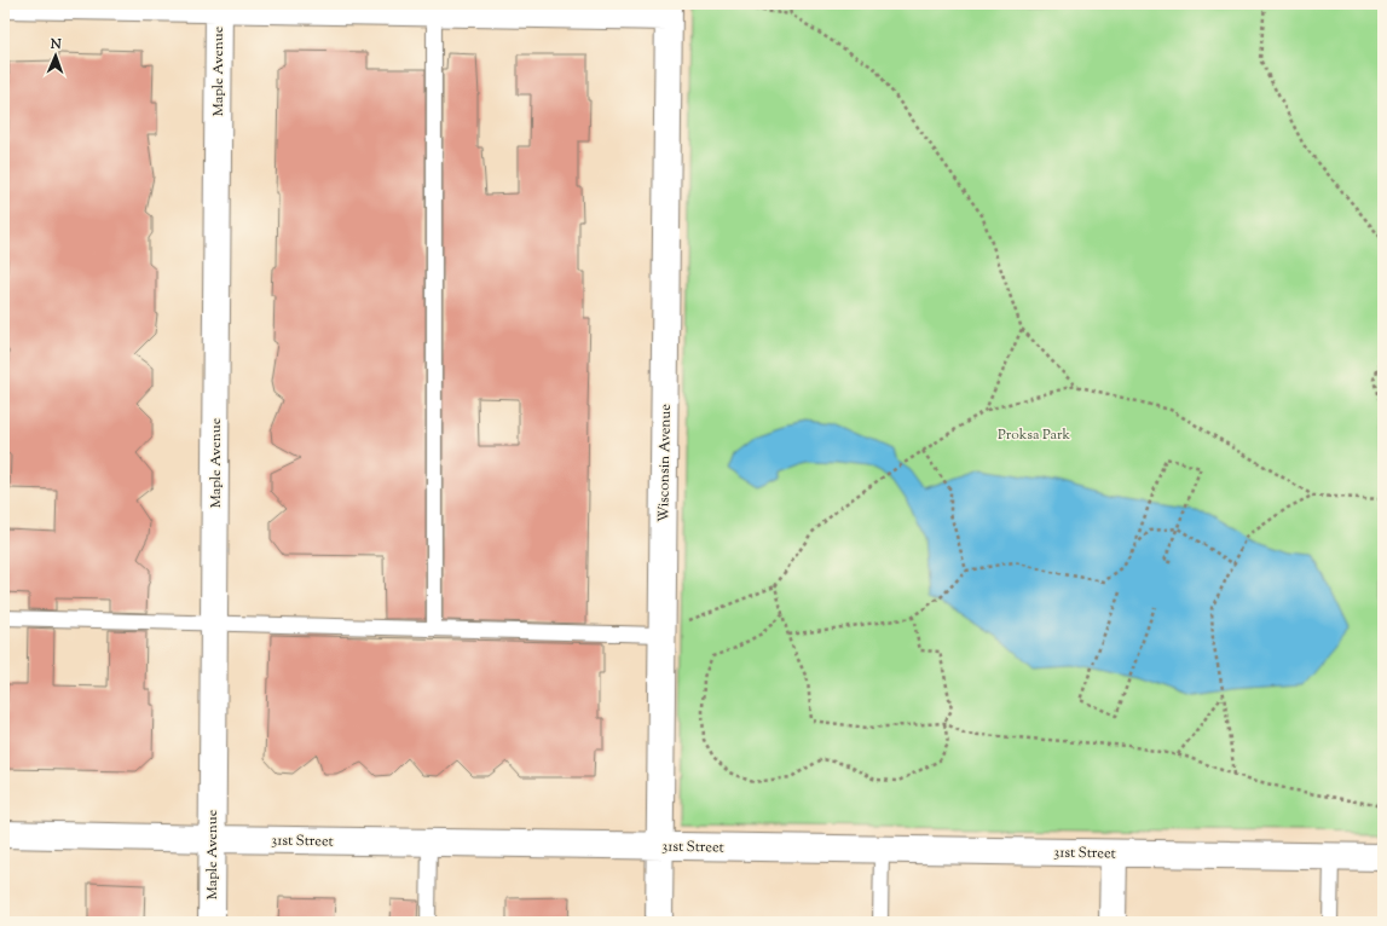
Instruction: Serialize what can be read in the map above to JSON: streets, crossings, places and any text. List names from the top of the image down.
{
  "streets": {
    "street": ["Maple Avenue", "Wisconsin Avenue", "31st Street"]
  },
  "crossings": [
    ["Maple Avenue", "31st Street"],
    ["Wisconsin Avenue", "31st Street"]
  ],
  "parks": ["Proksa Park"],
  "north": "top"
}
